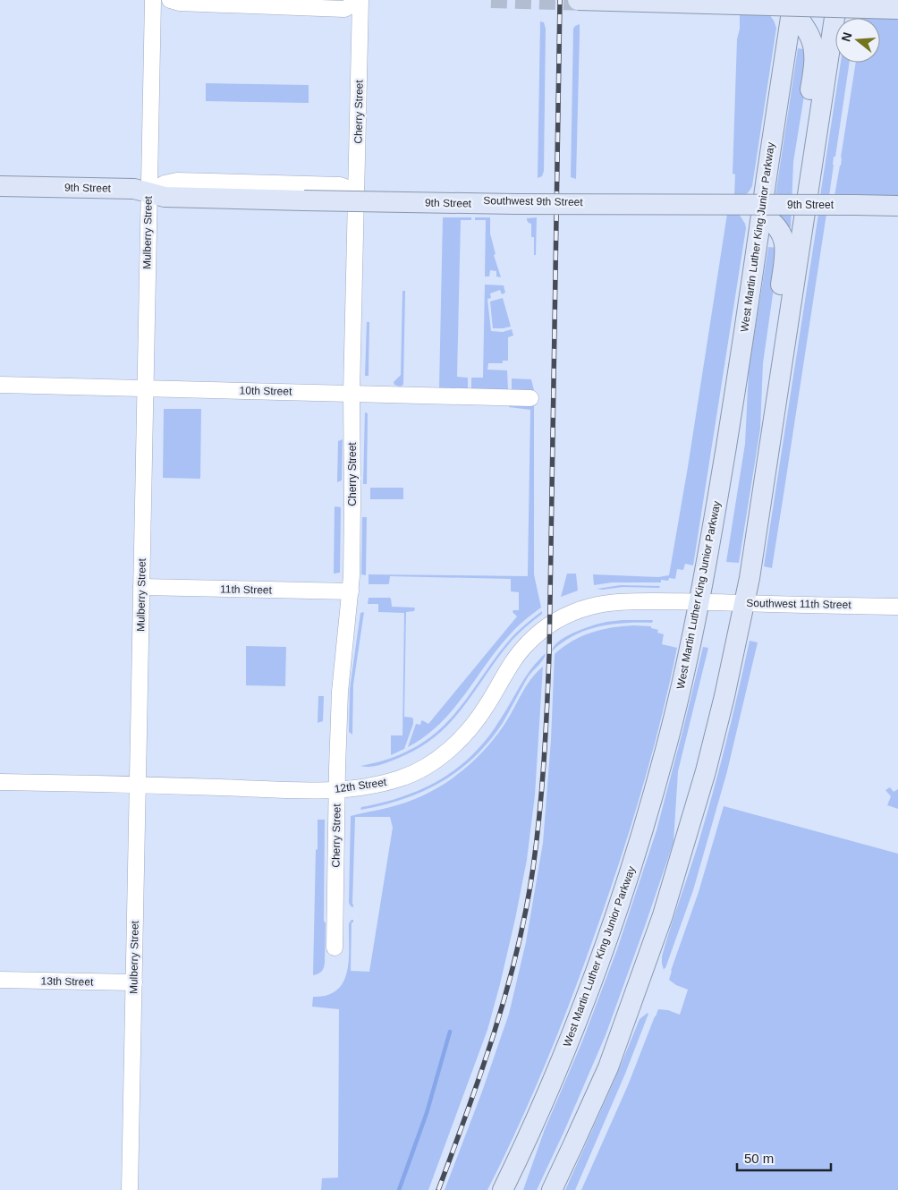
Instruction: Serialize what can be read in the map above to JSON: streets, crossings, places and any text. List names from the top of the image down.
{
  "streets": {
    "main road": ["9th Street", "West Martin Luther King Junior Parkway"],
    "street": [
      "Cherry Street",
      "Southwest 9th Street",
      "Mulberry Street",
      "10th Street",
      "11th Street",
      "Southwest 11th Street",
      "12th Street",
      "13th Street"
    ]
  },
  "crossings": [
    ["Cherry Street", "Southwest 9th Street"],
    ["Cherry Street", "10th Street"],
    ["Cherry Street", "11th Street"],
    ["Cherry Street", "12th Street"],
    ["9th Street", "Mulberry Street"],
    ["Southwest 9th Street", "West Martin Luther King Junior Parkway"],
    ["Mulberry Street", "10th Street"],
    ["Mulberry Street", "11th Street"],
    ["Mulberry Street", "12th Street"],
    ["Mulberry Street", "13th Street"],
    ["West Martin Luther King Junior Parkway", "Southwest 11th Street"],
    ["West Martin Luther King Junior Parkway", "12th Street"],
    ["Southwest 11th Street", "12th Street"]
  ],
  "scale_bar": "50 m",
  "north": "left"
}
